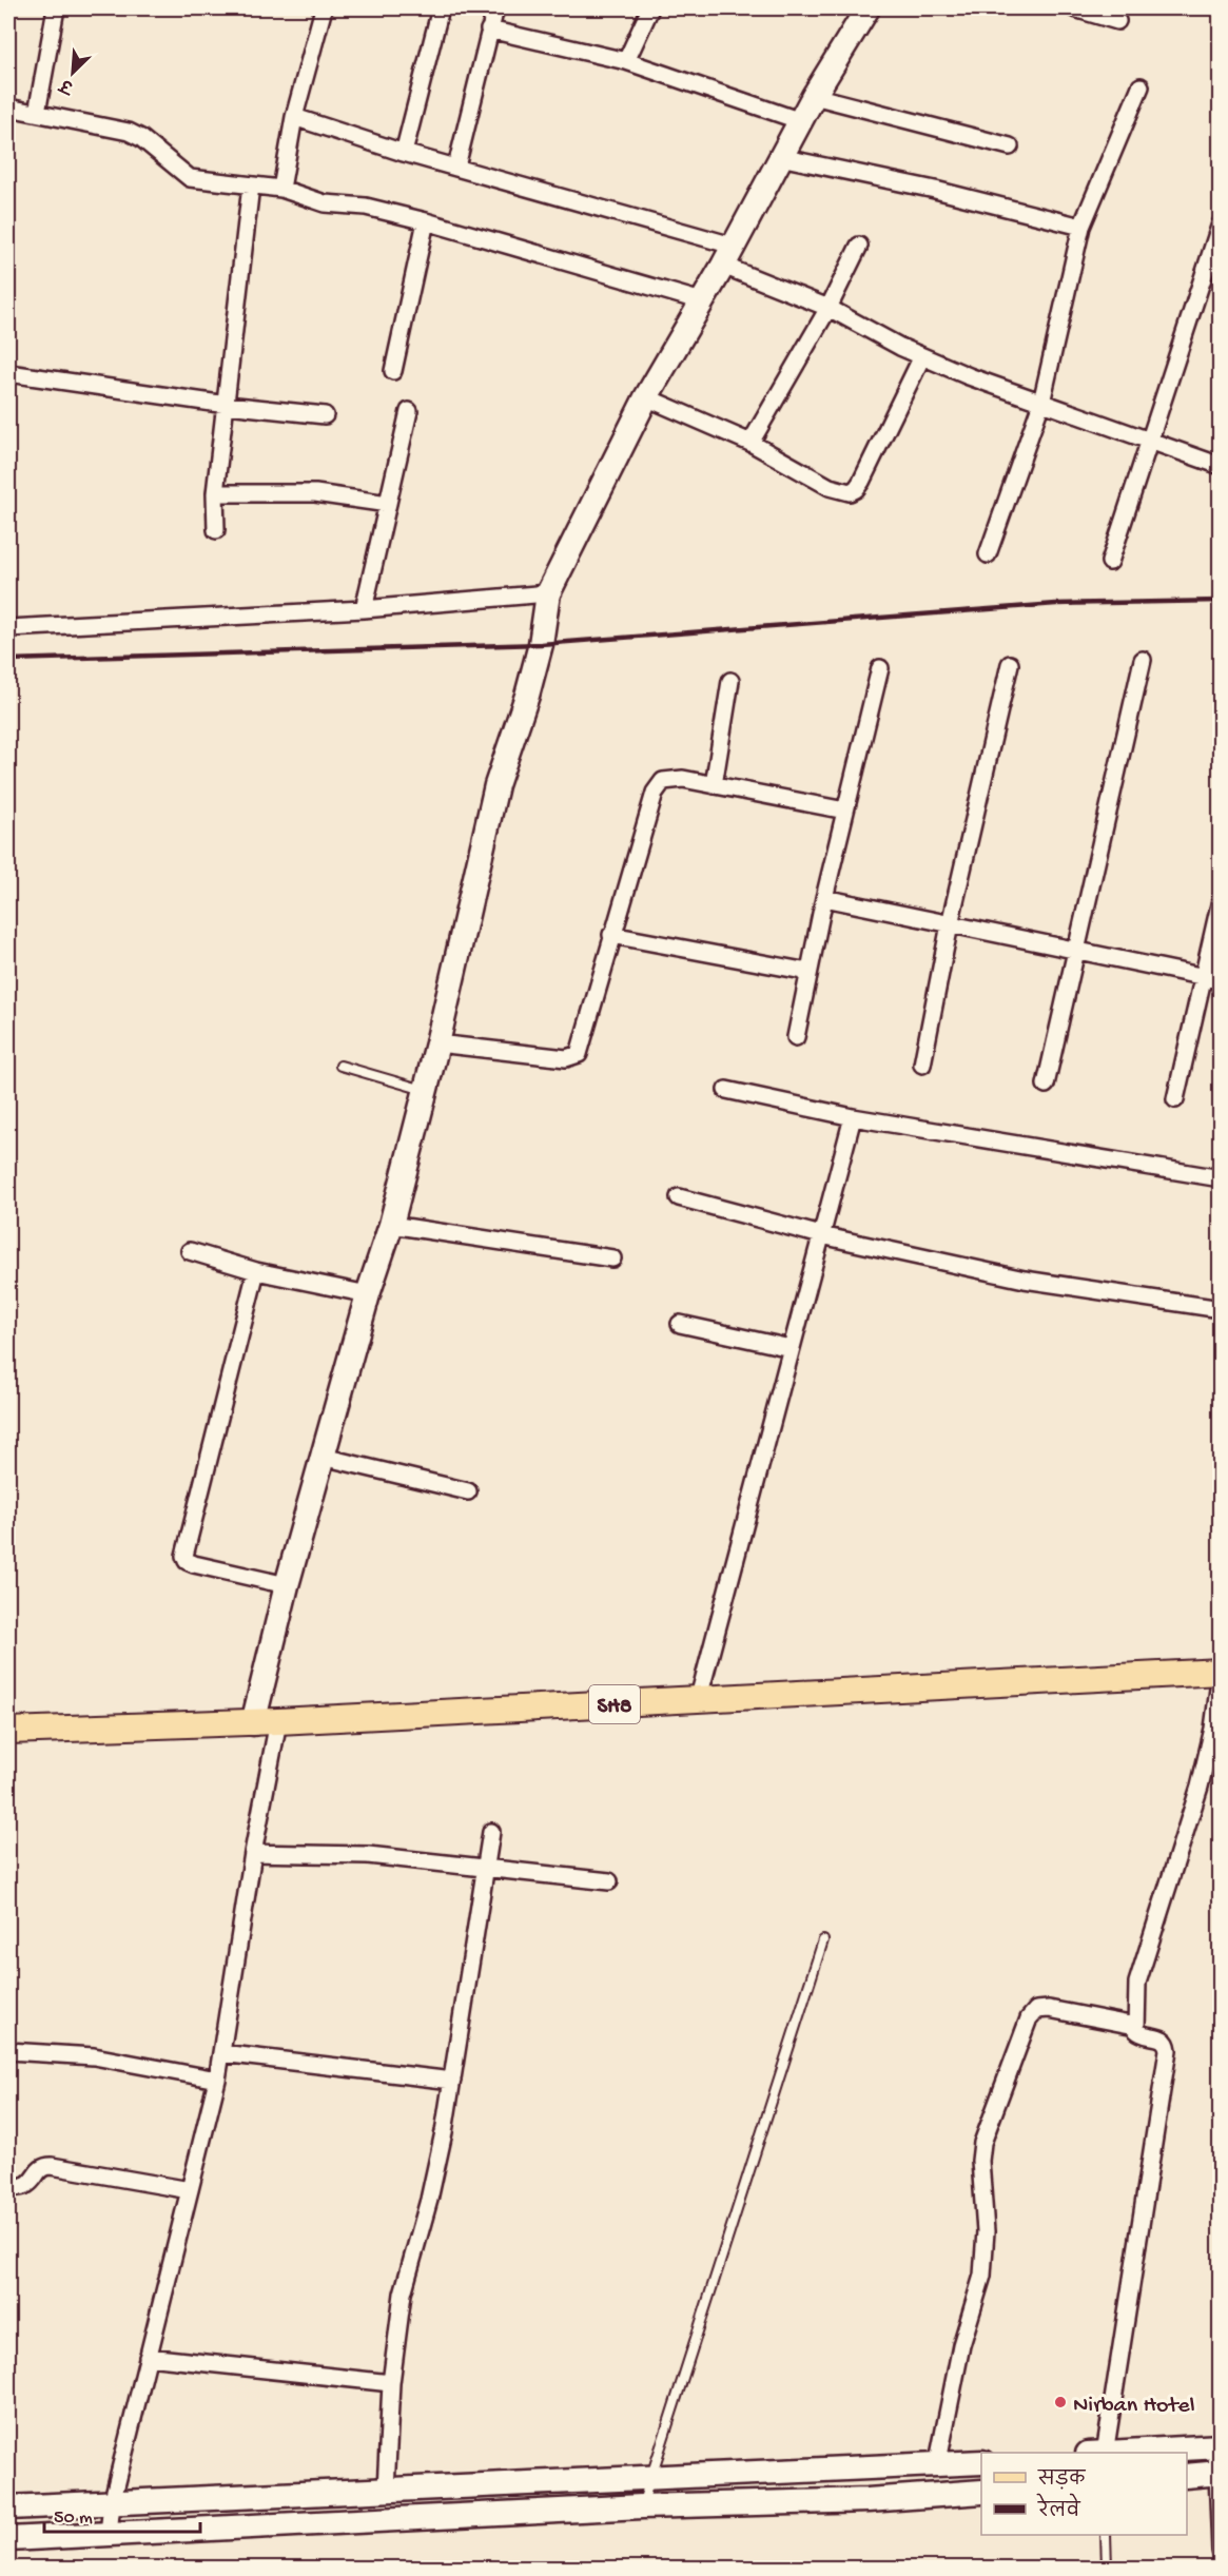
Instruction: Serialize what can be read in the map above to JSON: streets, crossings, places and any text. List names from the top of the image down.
{
  "streets": {
    "main road": ["SH8"]
  },
  "places": ["Nirban Hotel"],
  "legend": ["सड़क", "रेलवे"],
  "scale_bar": "50 m",
  "north": "bottom left"
}
